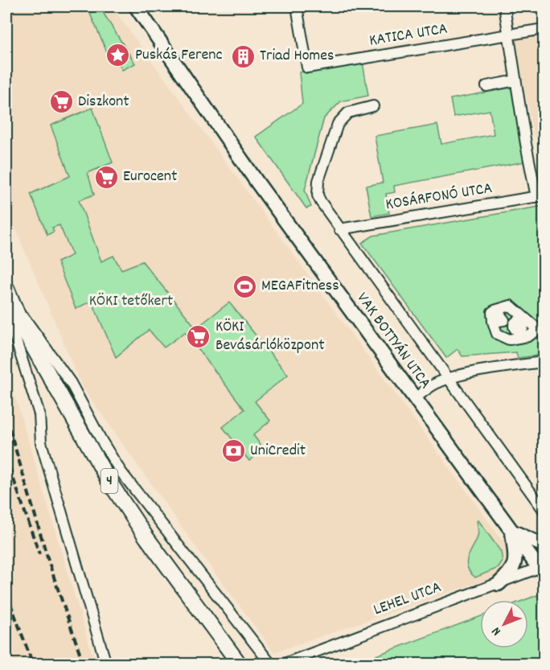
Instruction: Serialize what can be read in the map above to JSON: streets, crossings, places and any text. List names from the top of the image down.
{
  "streets": {
    "main road": ["4"],
    "street": [
      "KATICA UTCA",
      "KOSÁRFONÓ UTCA",
      "VAK BOTTYÁN UTCA",
      "LEHEL UTCA"
    ]
  },
  "crossings": [
    ["KOSÁRFONÓ UTCA", "VAK BOTTYÁN UTCA"],
    ["VAK BOTTYÁN UTCA", "LEHEL UTCA"]
  ],
  "parks": ["KÖKI tetőkert"],
  "places": {
    "place": ["Puskás Ferenc"],
    "building": ["Triad Homes"],
    "supermarket": ["Diszkont", "Eurocent", "KÖKI Bevásárlóközpont"],
    "sports": ["MEGAFitness"],
    "bank": ["UniCredit"]
  },
  "north": "bottom left"
}
